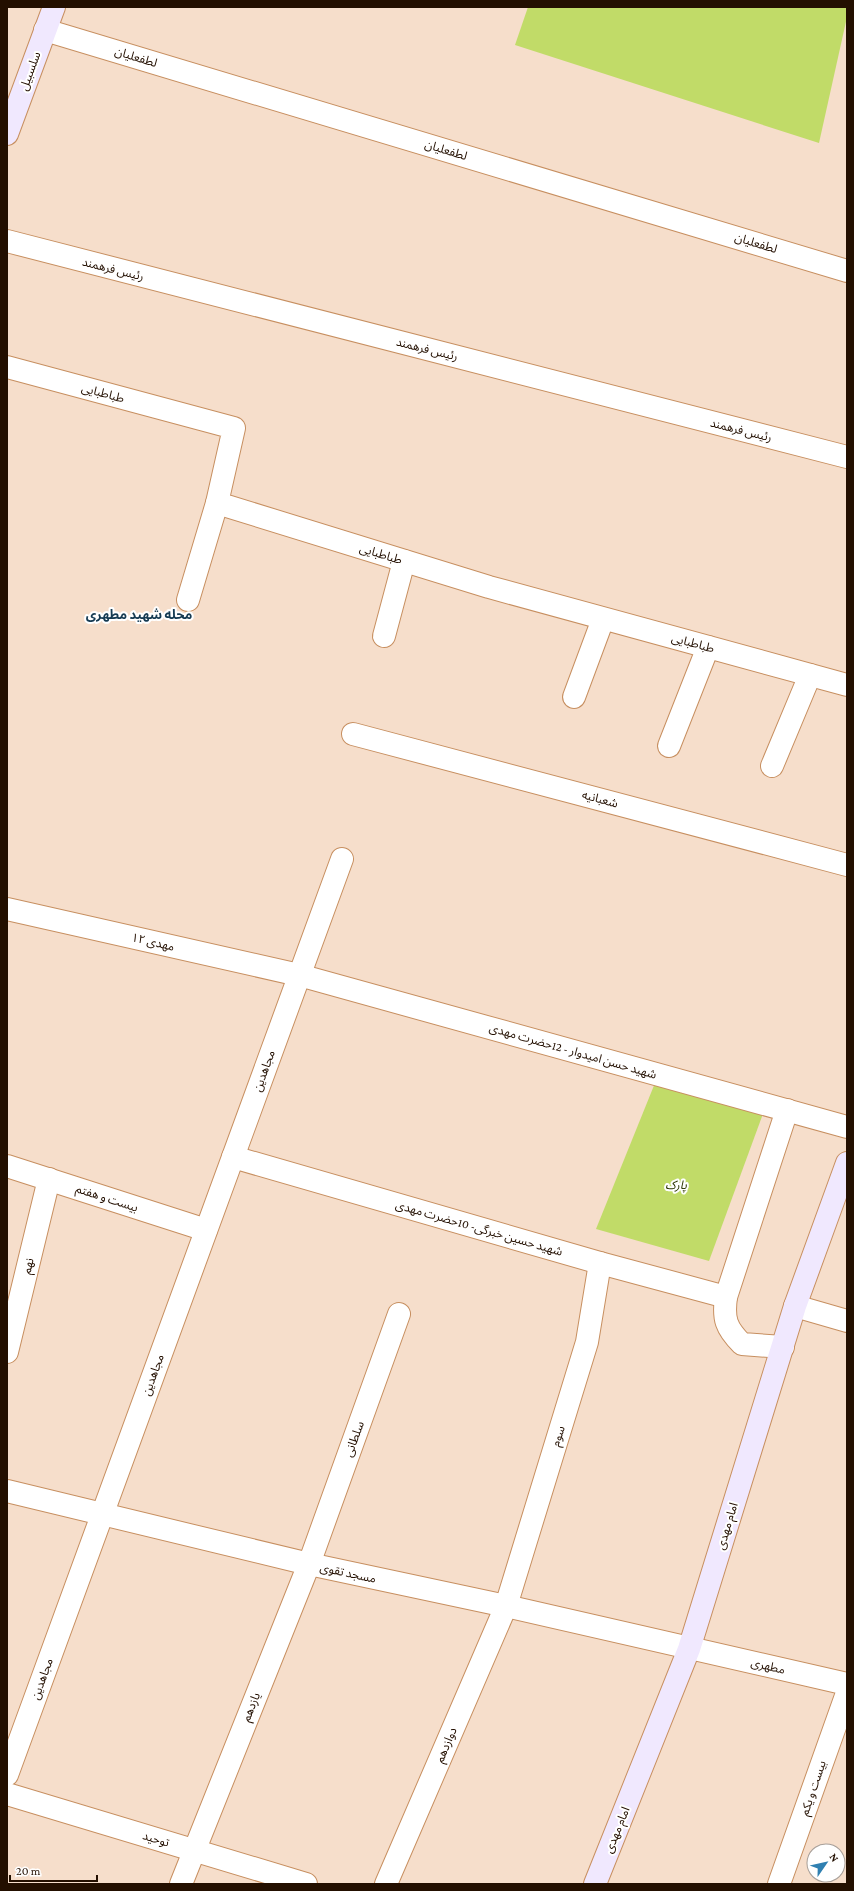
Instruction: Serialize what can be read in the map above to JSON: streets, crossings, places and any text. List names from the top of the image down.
{
  "streets": {
    "main road": ["سلسبیل", "امام مهدی"],
    "street": [
      "لطفعلیان",
      "رئیس فرهمند",
      "طباطبایی",
      "شعبانیه",
      "مهدی ۱۲",
      "شهید حسن امیدوار - 12حضرت مهدی",
      "مجاهدین",
      "بیست و هفتم",
      "شهید حسین خبرگی- 10حضرت مهدی",
      "نهم",
      "سوم",
      "سلطانی",
      "مسجد تقوی",
      "مطهری",
      "یازدهم",
      "دوازدهم",
      "بیست و یکم",
      "توحید"
    ]
  },
  "crossings": [
    ["لطفعلیان", "سلسبیل"],
    ["مهدی ۱۲", "شهید حسن امیدوار - 12حضرت مهدی"],
    ["مهدی ۱۲", "مجاهدین"],
    ["شهید حسن امیدوار - 12حضرت مهدی", "مجاهدین"],
    ["مجاهدین", "بیست و هفتم"],
    ["مجاهدین", "شهید حسین خبرگی- 10حضرت مهدی"],
    ["مجاهدین", "مسجد تقوی"],
    ["بیست و هفتم", "نهم"],
    ["شهید حسین خبرگی- 10حضرت مهدی", "سوم"],
    ["سوم", "مسجد تقوی"],
    ["سوم", "دوازدهم"],
    ["سلطانی", "مسجد تقوی"],
    ["سلطانی", "یازدهم"],
    ["امام مهدی", "مسجد تقوی"],
    ["امام مهدی", "مطهری"],
    ["مسجد تقوی", "مطهری"],
    ["مسجد تقوی", "یازدهم"],
    ["مسجد تقوی", "دوازدهم"],
    ["یازدهم", "توحید"]
  ],
  "districts": ["محله شهید مطهری"],
  "parks": ["پارک"],
  "scale_bar": "20 m",
  "north": "top right"
}
